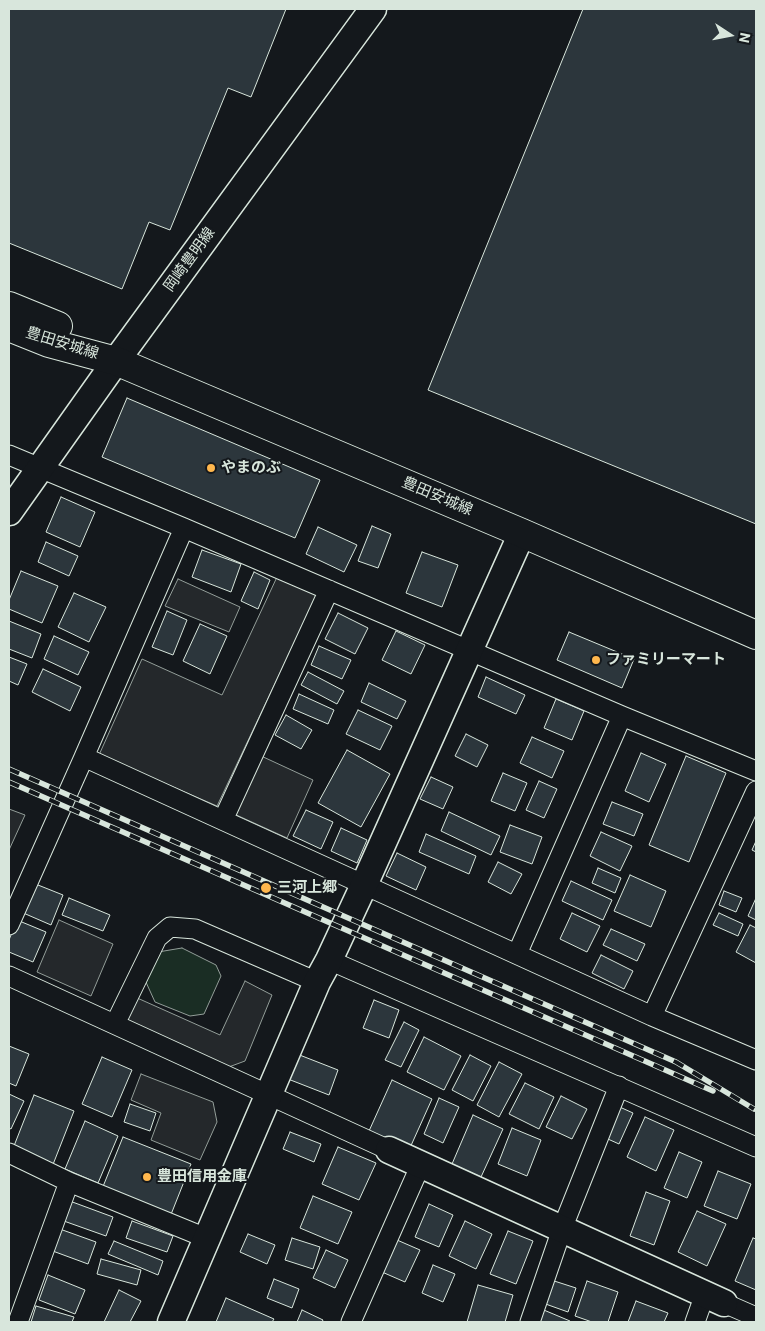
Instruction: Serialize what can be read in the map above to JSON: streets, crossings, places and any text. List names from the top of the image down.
{
  "streets": {
    "main road": ["豊田安城線"],
    "street": ["岡崎豊明線"]
  },
  "crossings": [
    ["岡崎豊明線", "豊田安城線"]
  ],
  "places": [
    "やまのぶ",
    "ファミリーマート",
    "三河上郷",
    "豊田信用金庫"
  ],
  "north": "right"
}
